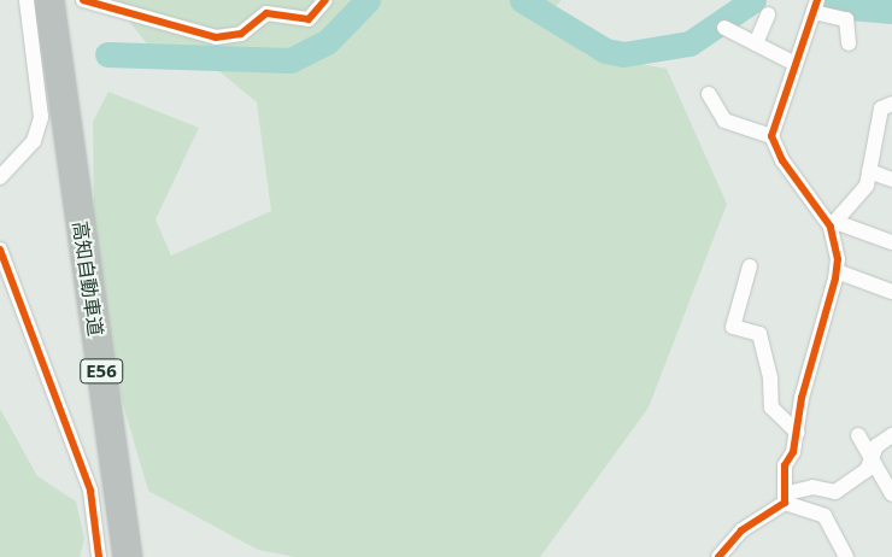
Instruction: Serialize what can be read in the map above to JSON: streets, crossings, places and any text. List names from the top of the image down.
{
  "streets": {
    "highway": ["高知自動車道", "E56"]
  }
}
